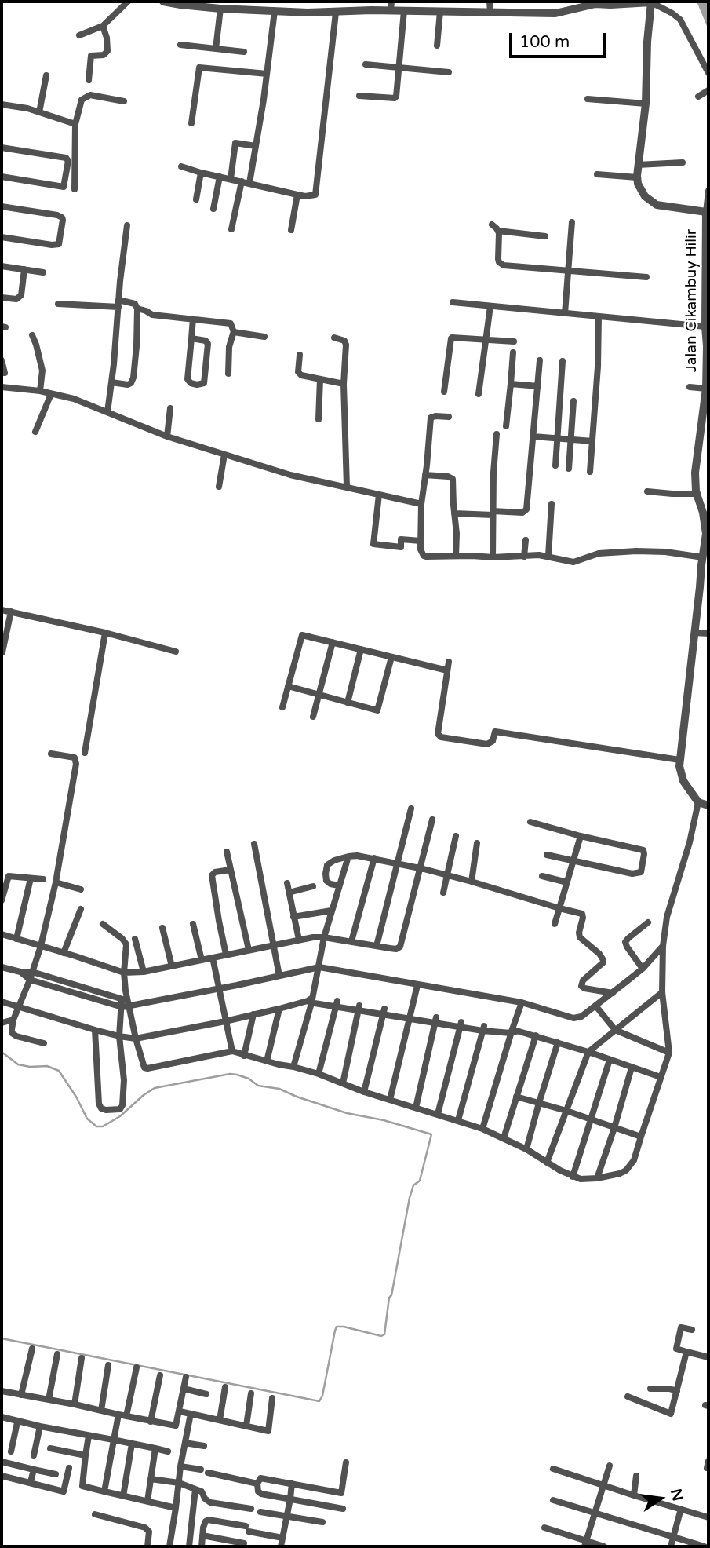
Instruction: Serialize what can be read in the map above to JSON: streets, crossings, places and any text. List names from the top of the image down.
{
  "streets": {
    "street": ["Jalan Cikambuy Hilir"]
  },
  "scale_bar": "100 m",
  "north": "right"
}
